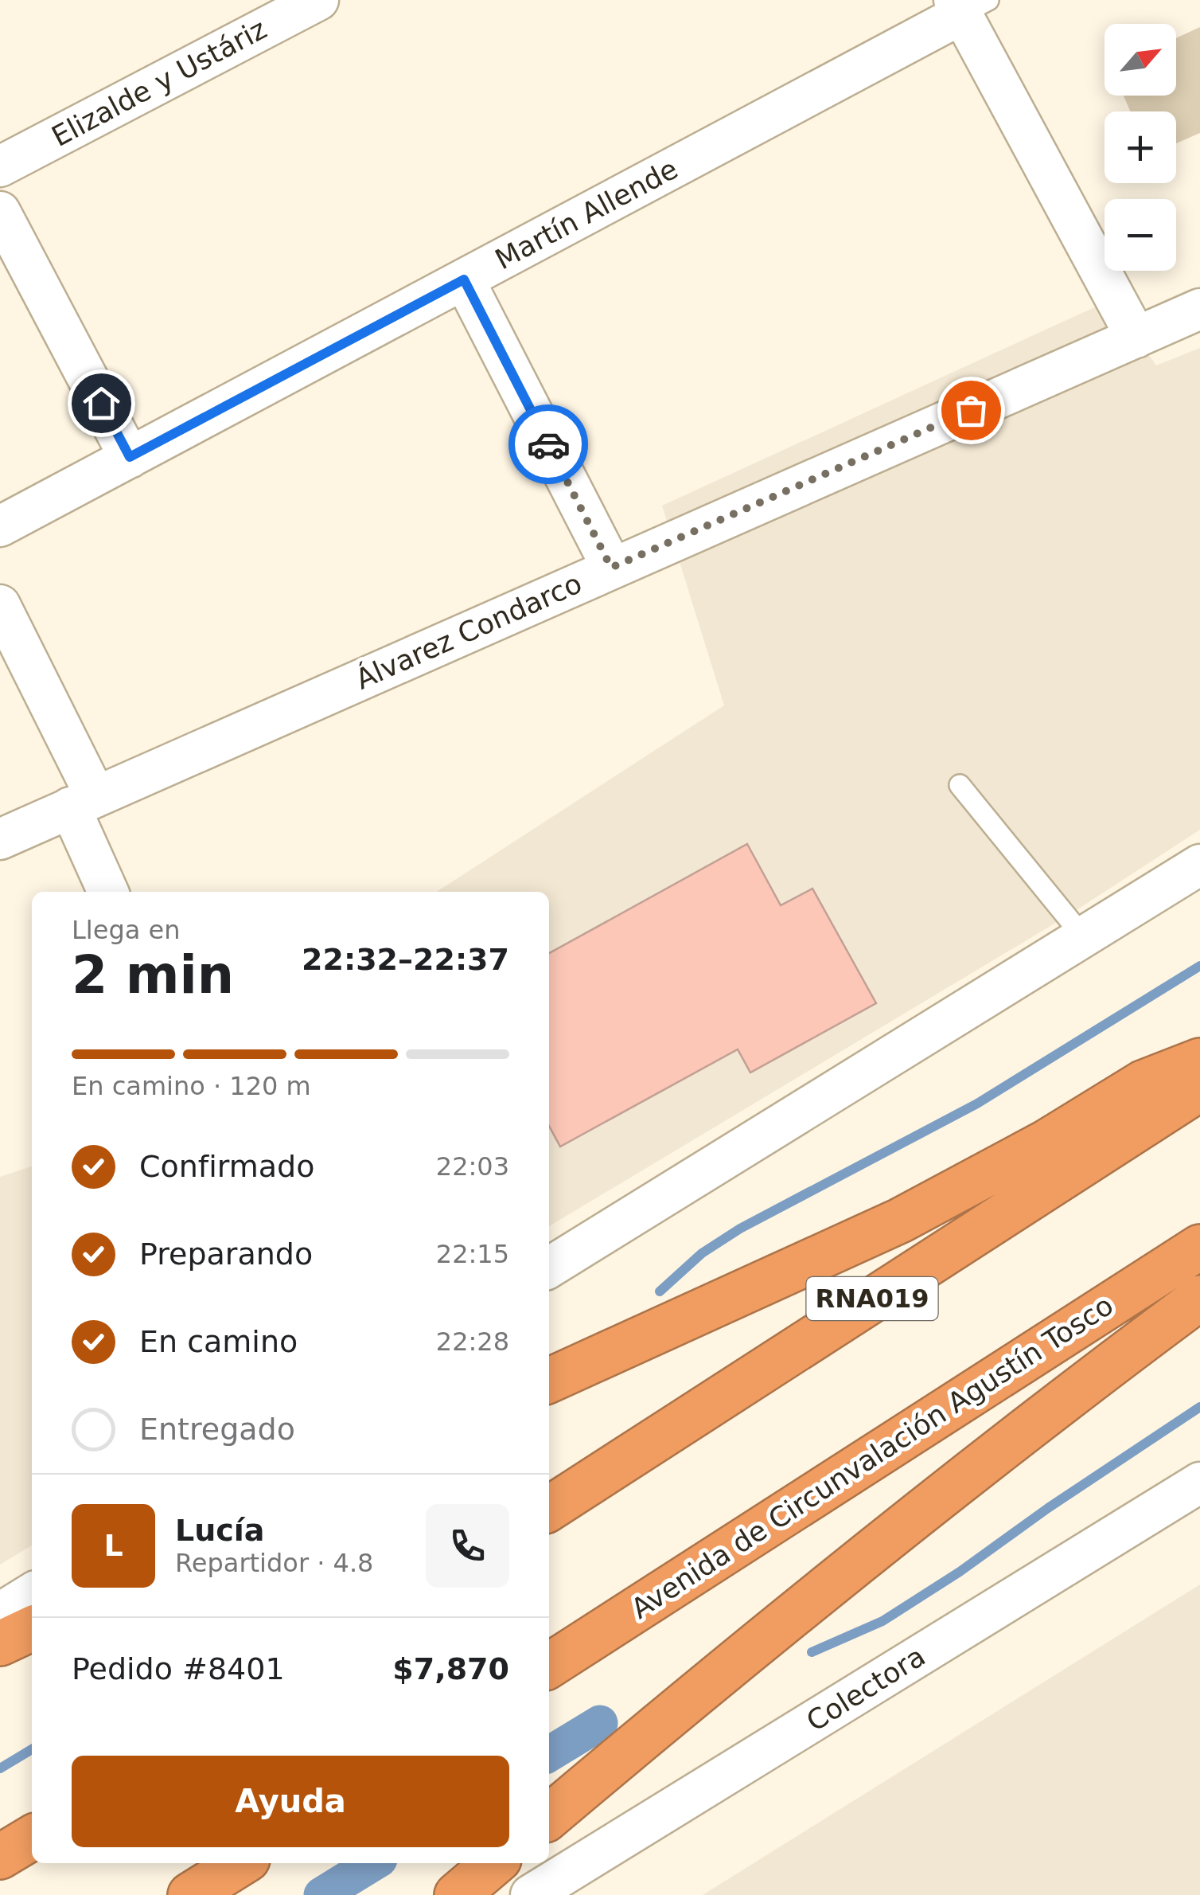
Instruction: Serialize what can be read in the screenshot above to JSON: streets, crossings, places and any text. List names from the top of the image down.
{
  "streets": {
    "highway": ["RNA019", "Avenida de Circunvalación Agustín Tosco"],
    "street": [
      "Elizalde y Ustáriz",
      "Martín Allende",
      "Álvarez Condarco",
      "Colectora"
    ]
  },
  "north": "top right",
  "page": {
    "map_buttons": ["+", "−"],
    "heading": ["2 min", "Llega en", "22:32–22:37"],
    "panel": [
      "Lucía",
      "Repartidor · 4.8",
      "Pedido #8401",
      "$7,870"
    ],
    "bar": "En camino · 120 m",
    "list": [
      ["Confirmado", "22:03"],
      ["Preparando", "22:15"],
      ["En camino", "22:28"],
      "Entregado"
    ],
    "round": "L",
    "buttons": "Ayuda"
  }
}
